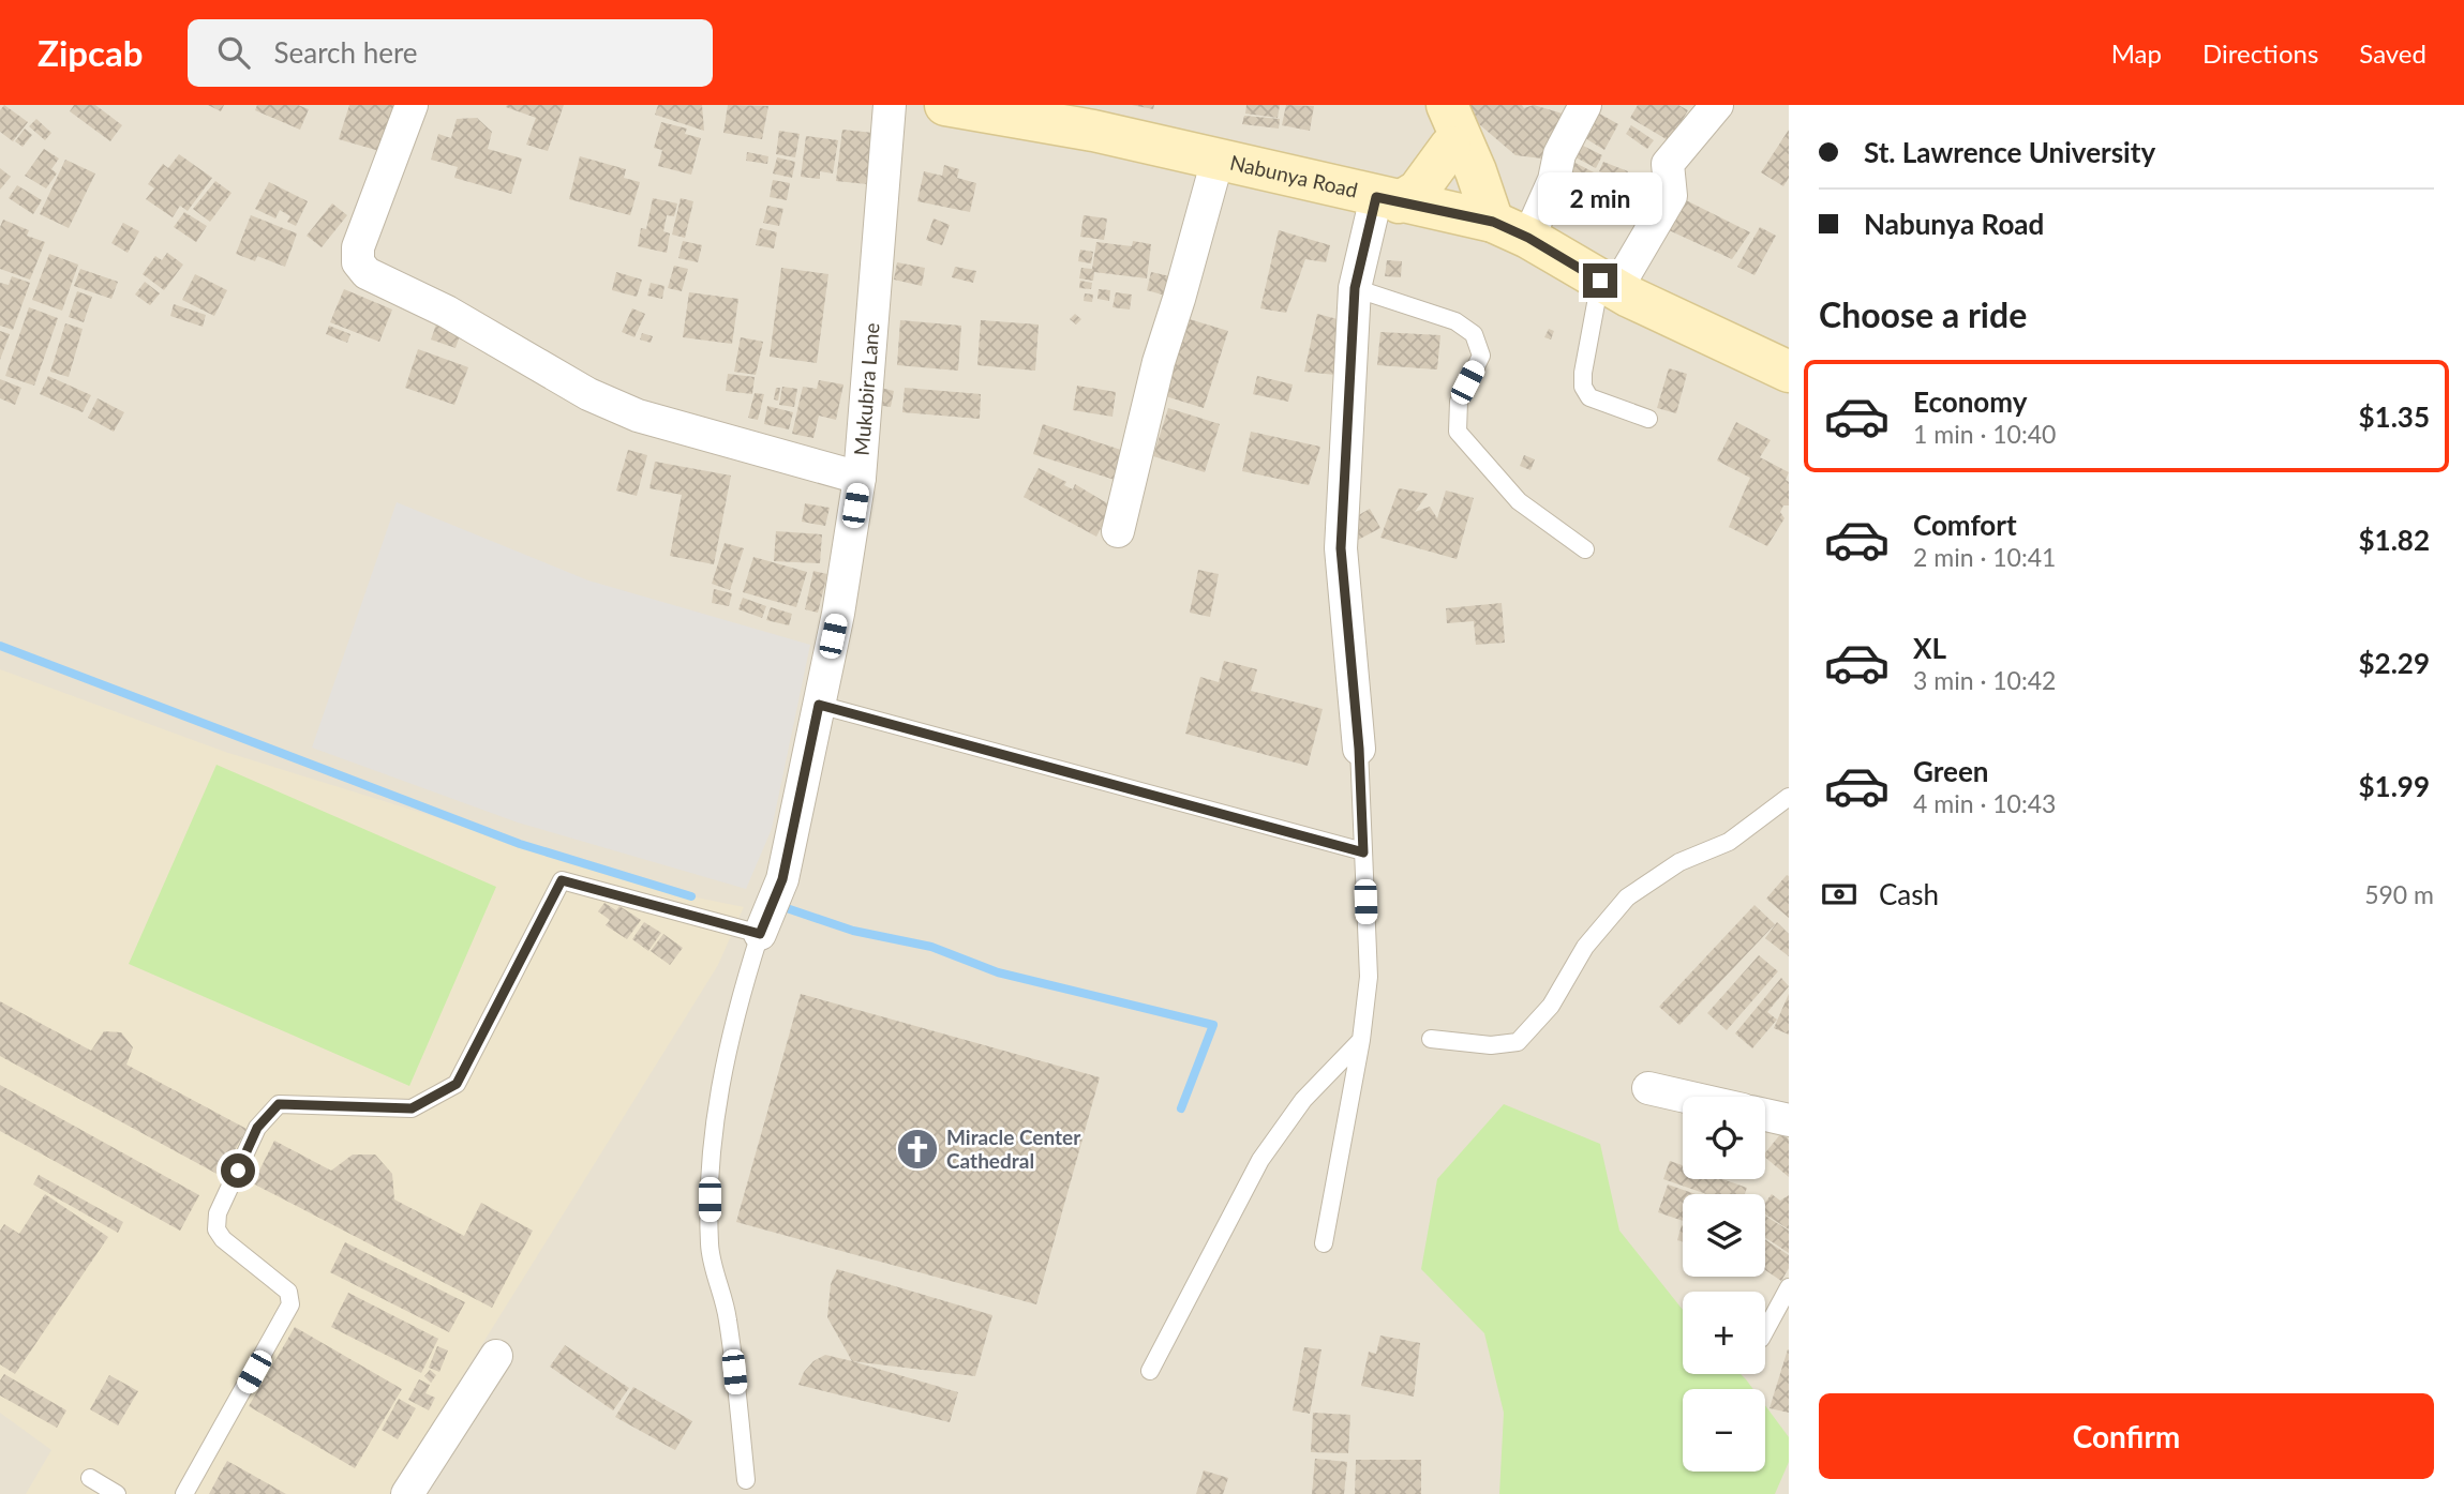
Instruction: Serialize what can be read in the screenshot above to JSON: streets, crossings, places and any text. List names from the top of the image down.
{
  "streets": {
    "main road": ["Nabunya Road"],
    "street": ["Mukubira Lane"]
  },
  "places": {
    "church": ["Miracle Center Cathedral"]
  },
  "page": {
    "header": "Zipcab",
    "search": "Search here",
    "nav": ["Map", "Directions", "Saved"],
    "banner": ["St. Lawrence University", "Nabunya Road"],
    "bubble": "2 min",
    "heading": "Choose a ride",
    "list": [
      {
        "name": "Economy",
        "note": "1 min · 10:40",
        "value": "$1.35"
      },
      {
        "name": "Comfort",
        "note": "2 min · 10:41",
        "value": "$1.82"
      },
      {
        "name": "XL",
        "note": "3 min · 10:42",
        "value": "$2.29"
      },
      {
        "name": "Green",
        "note": "4 min · 10:43",
        "value": "$1.99"
      }
    ],
    "pay": ["Cash", "590 m"],
    "map_buttons": ["+", "−"],
    "buttons": "Confirm"
  }
}
